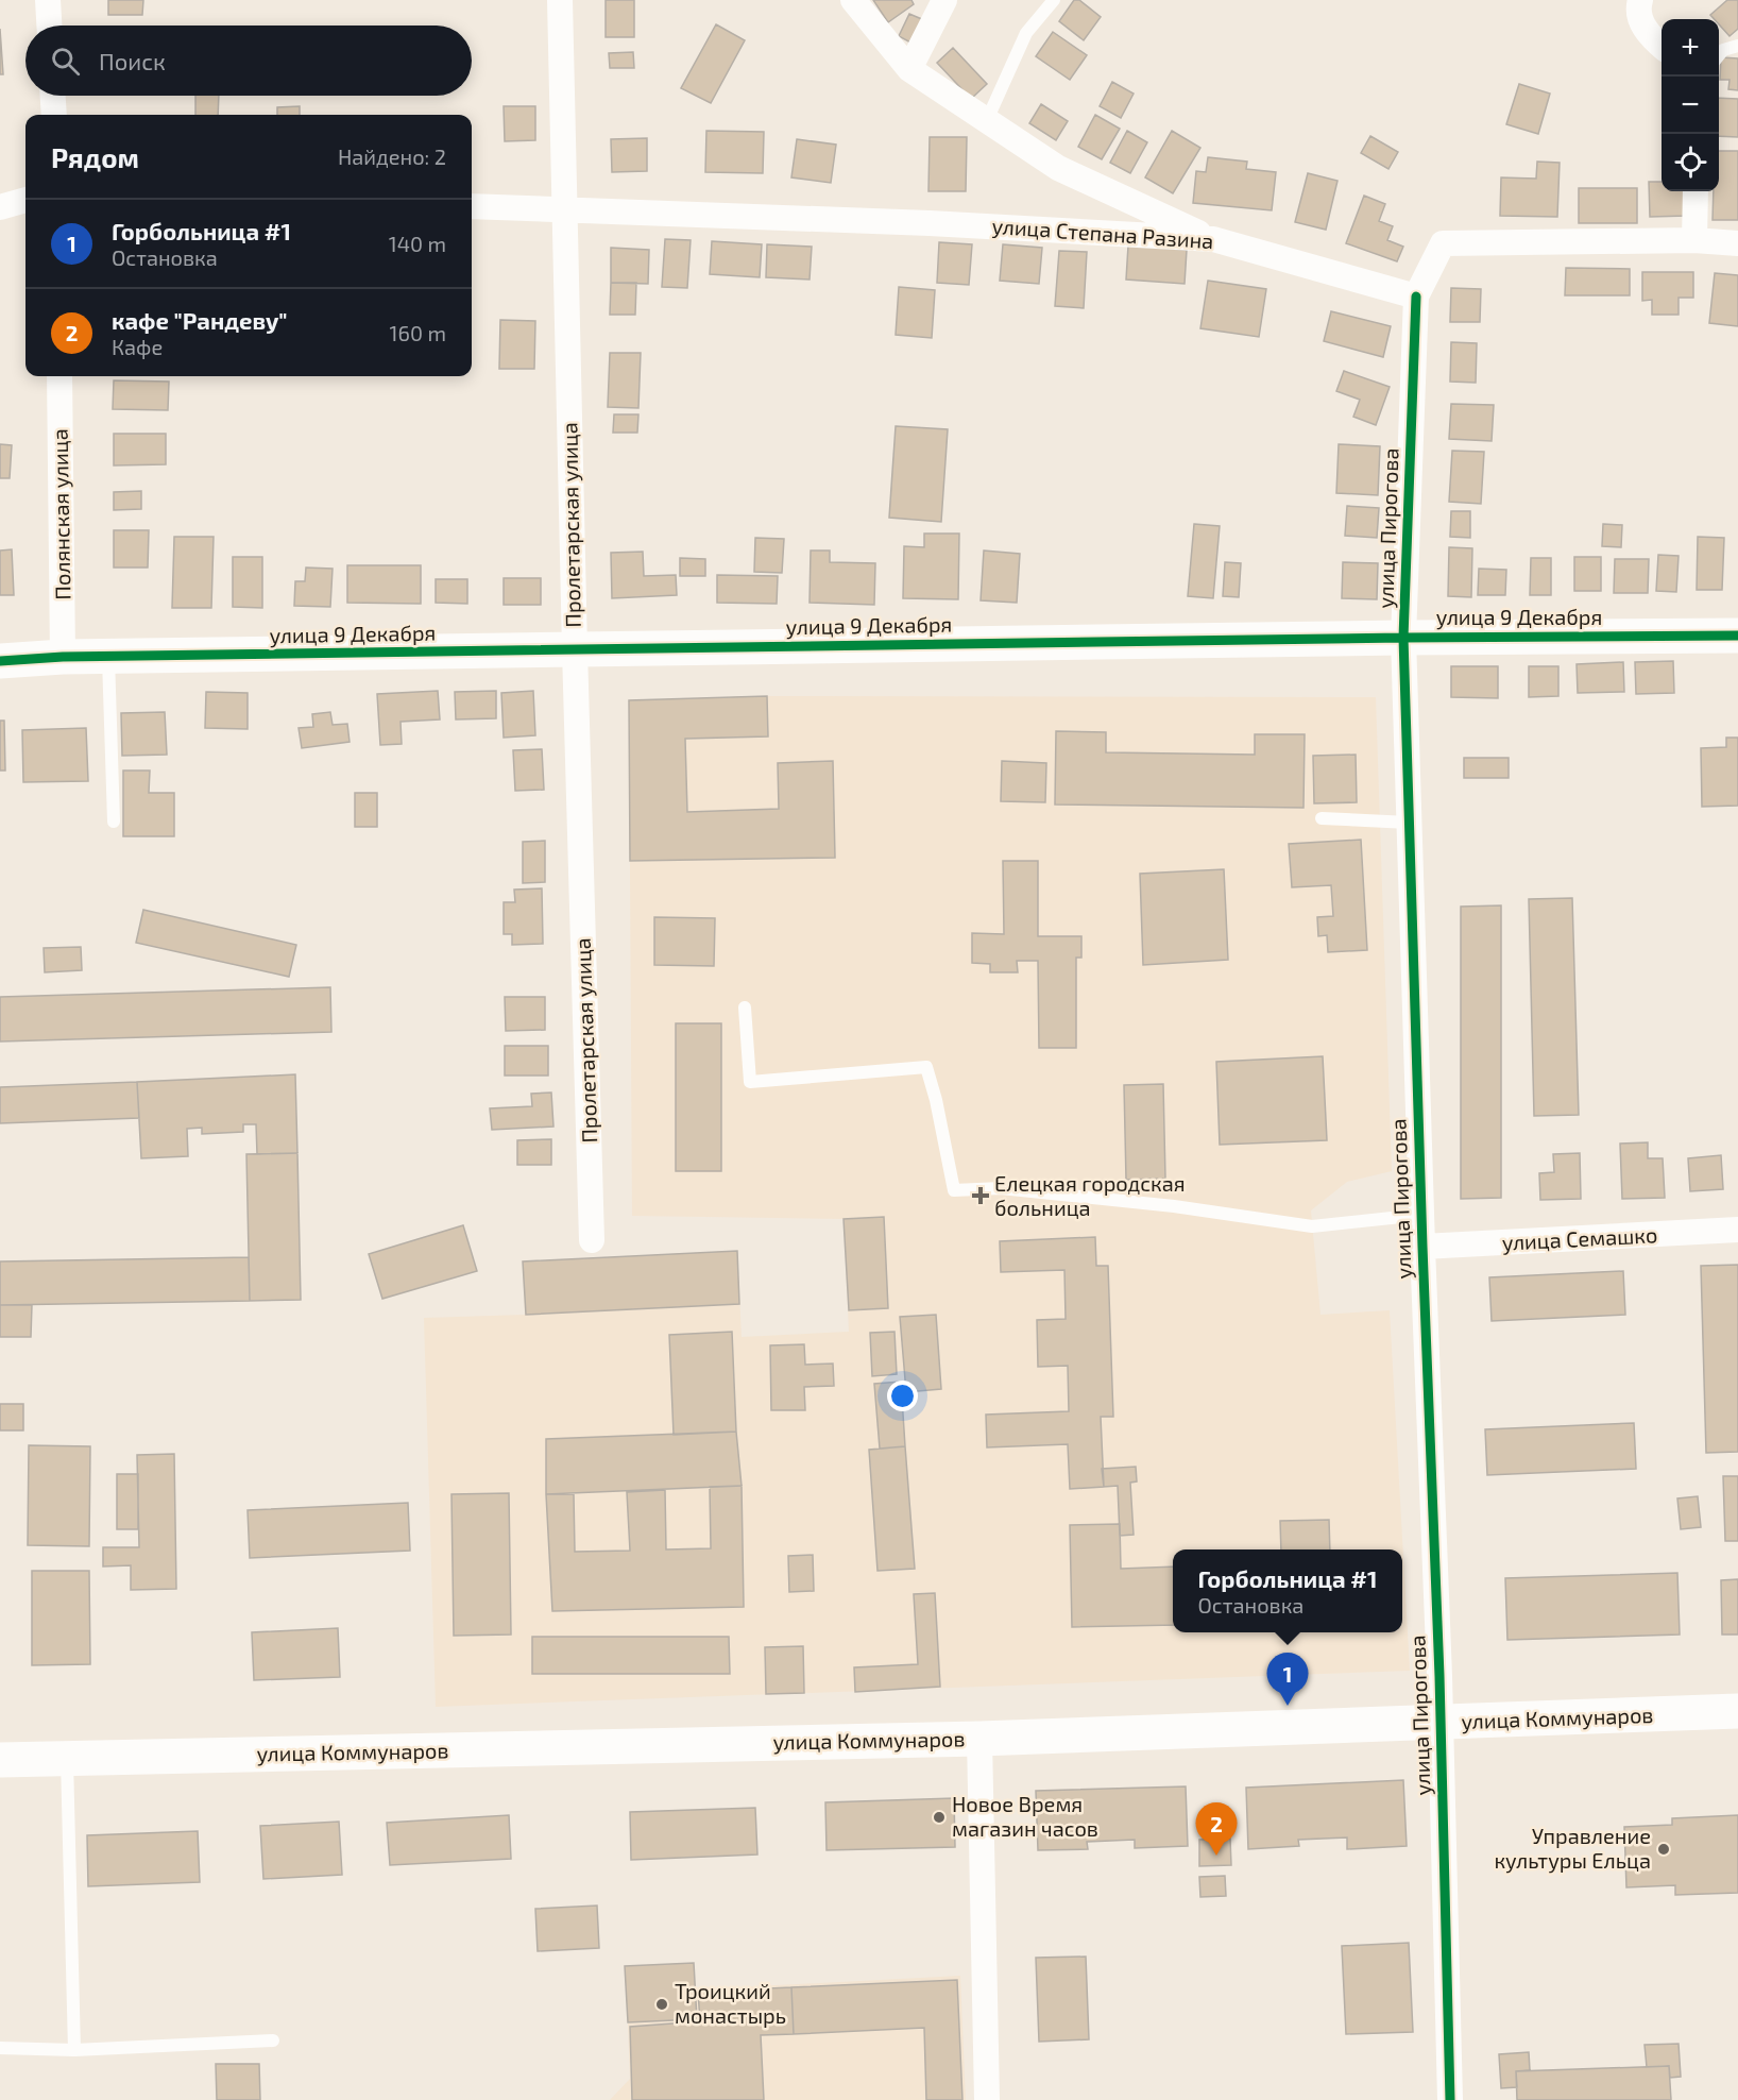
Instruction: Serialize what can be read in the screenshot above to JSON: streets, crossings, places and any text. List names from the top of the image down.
{
  "streets": {
    "street": [
      "улица Степана Разина",
      "Полянская улица",
      "Пролетарская улица",
      "улица Пирогова",
      "улица 9 Декабря",
      "улица Семашко",
      "улица Коммунаров"
    ]
  },
  "crossings": [
    ["улица Степана Разина", "Пролетарская улица"],
    ["улица Степана Разина", "улица Пирогова"],
    ["Полянская улица", "улица 9 Декабря"],
    ["Пролетарская улица", "улица 9 Декабря"],
    ["улица Пирогова", "улица 9 Декабря"],
    ["улица Пирогова", "улица Семашко"],
    ["улица Пирогова", "улица Коммунаров"]
  ],
  "places": {
    "health": ["Елецкая городская больница"],
    "other": ["Новое Время магазин часов", "Управление культуры Ельца", "Троицкий монастырь"]
  },
  "page": {
    "map_buttons": ["+", "−"],
    "search": "Поиск",
    "heading": ["Рядом", "Найдено: 2"],
    "list": [
      {
        "mark": "1",
        "name": "Горбольница #1",
        "note": "Остановка",
        "value": "140 m"
      },
      {
        "mark": "2",
        "name": "кафе \"Рандеву\"",
        "note": "Кафе",
        "value": "160 m"
      }
    ],
    "popup": ["Горбольница #1", "Остановка"],
    "pins": ["1", "2"]
  }
}
